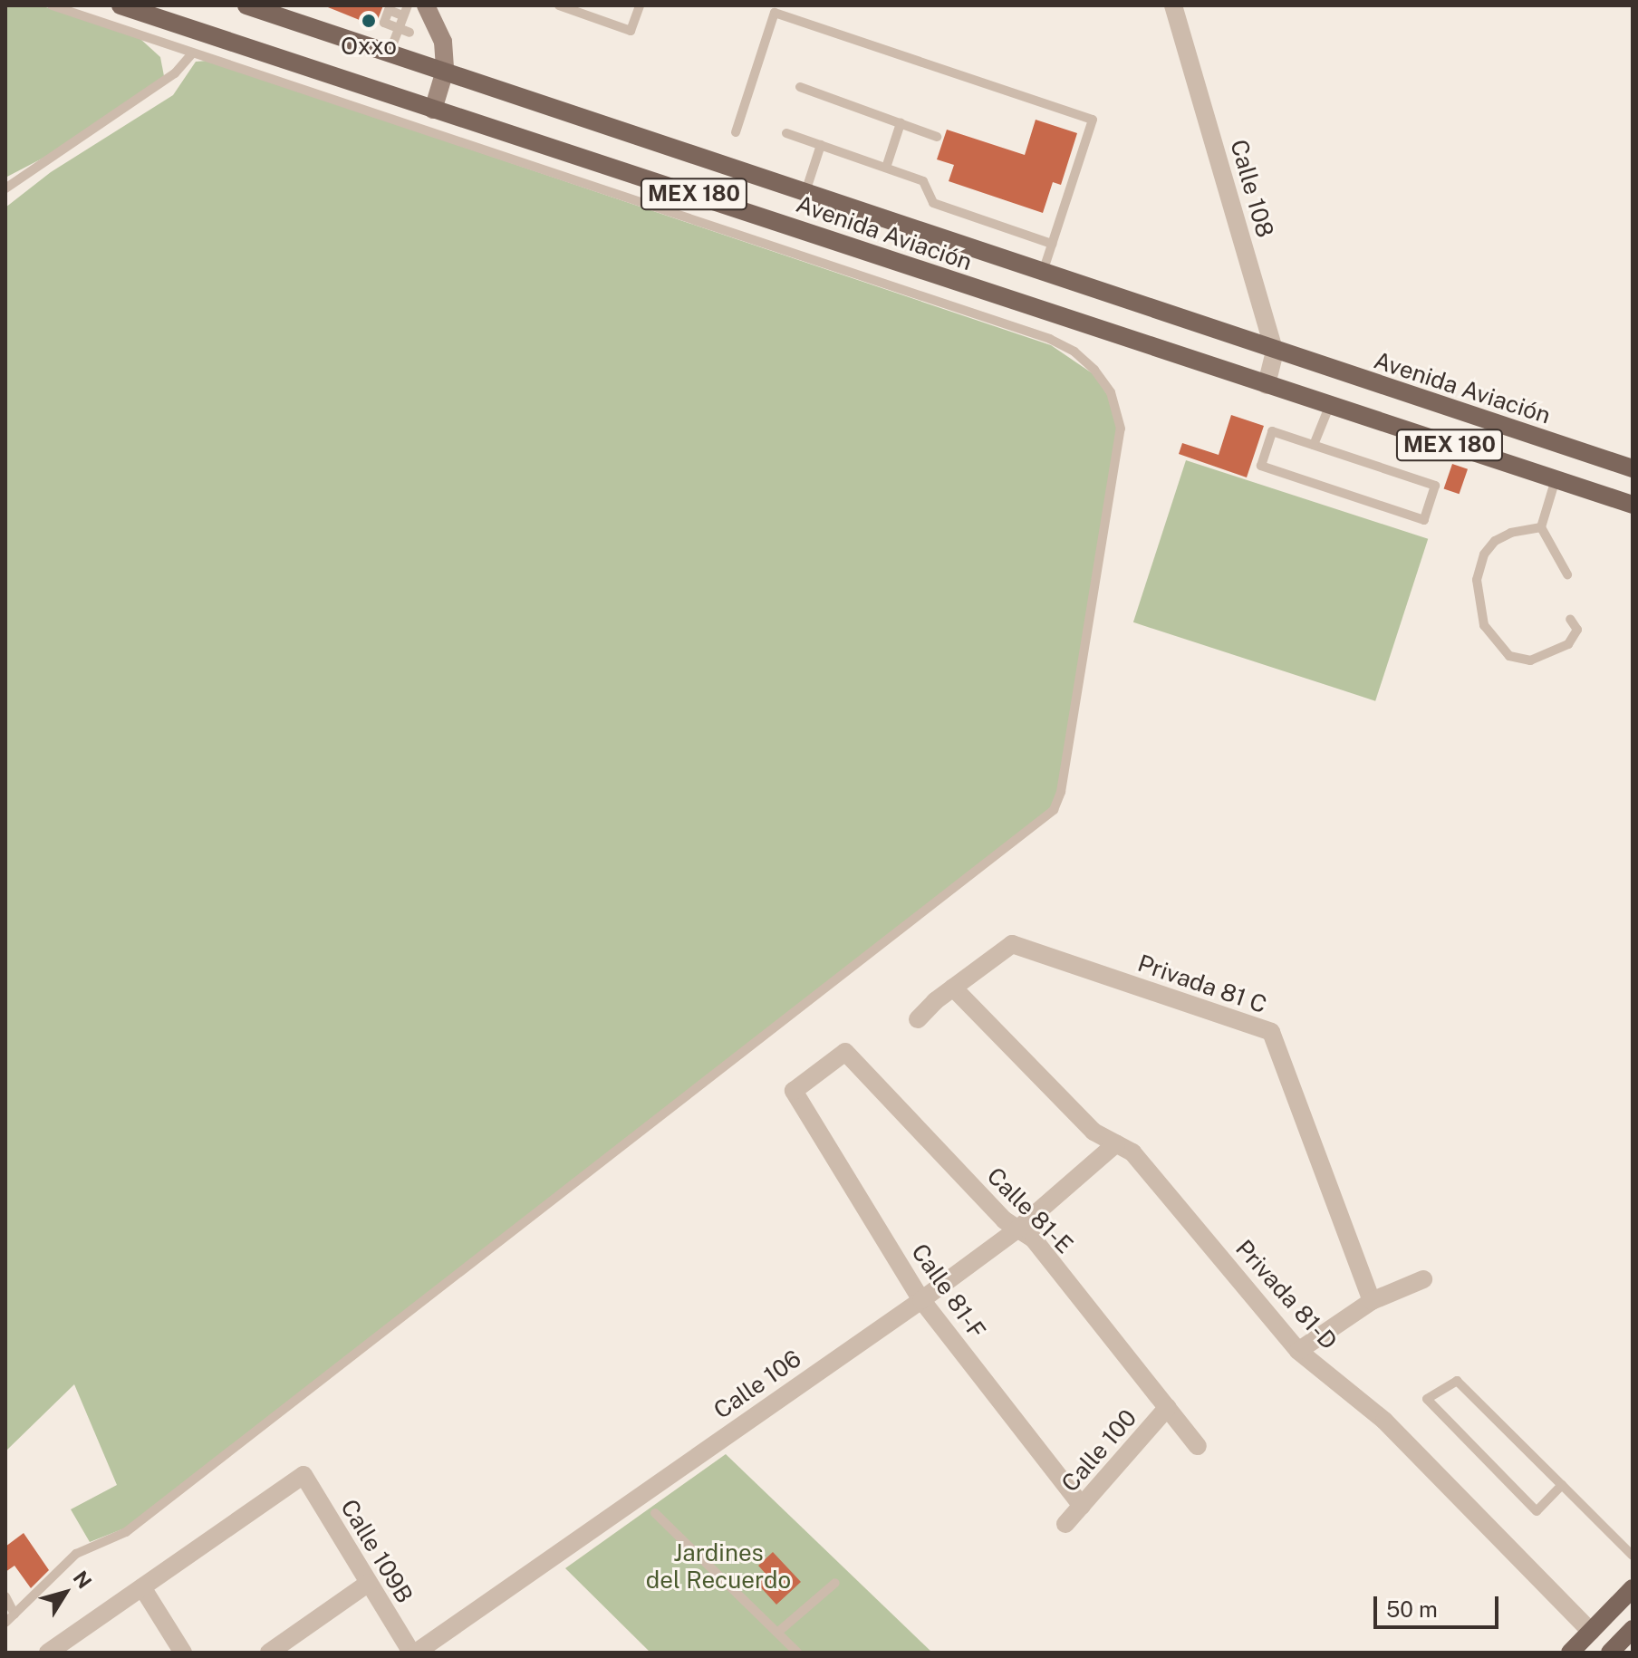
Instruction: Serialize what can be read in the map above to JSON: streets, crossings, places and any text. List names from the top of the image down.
{
  "streets": {
    "main road": ["MEX 180", "Avenida Aviación"],
    "street": [
      "Calle 108",
      "Privada 81 C",
      "Calle 81-E",
      "Calle 81-F",
      "Privada 81-D",
      "Calle 106",
      "Calle 100",
      "Calle 109B"
    ]
  },
  "crossings": [
    ["Calle 108", "Avenida Aviación"],
    ["Privada 81 C", "Privada 81-D"],
    ["Calle 81-E", "Calle 81-F"],
    ["Calle 81-E", "Calle 106"],
    ["Calle 81-E", "Calle 100"],
    ["Calle 81-F", "Calle 106"],
    ["Calle 81-F", "Calle 100"],
    ["Privada 81-D", "Calle 106"],
    ["Calle 106", "Calle 109B"]
  ],
  "parks": ["Jardines del Recuerdo"],
  "places": ["Oxxo"],
  "scale_bar": "50 m",
  "north": "top right"
}
